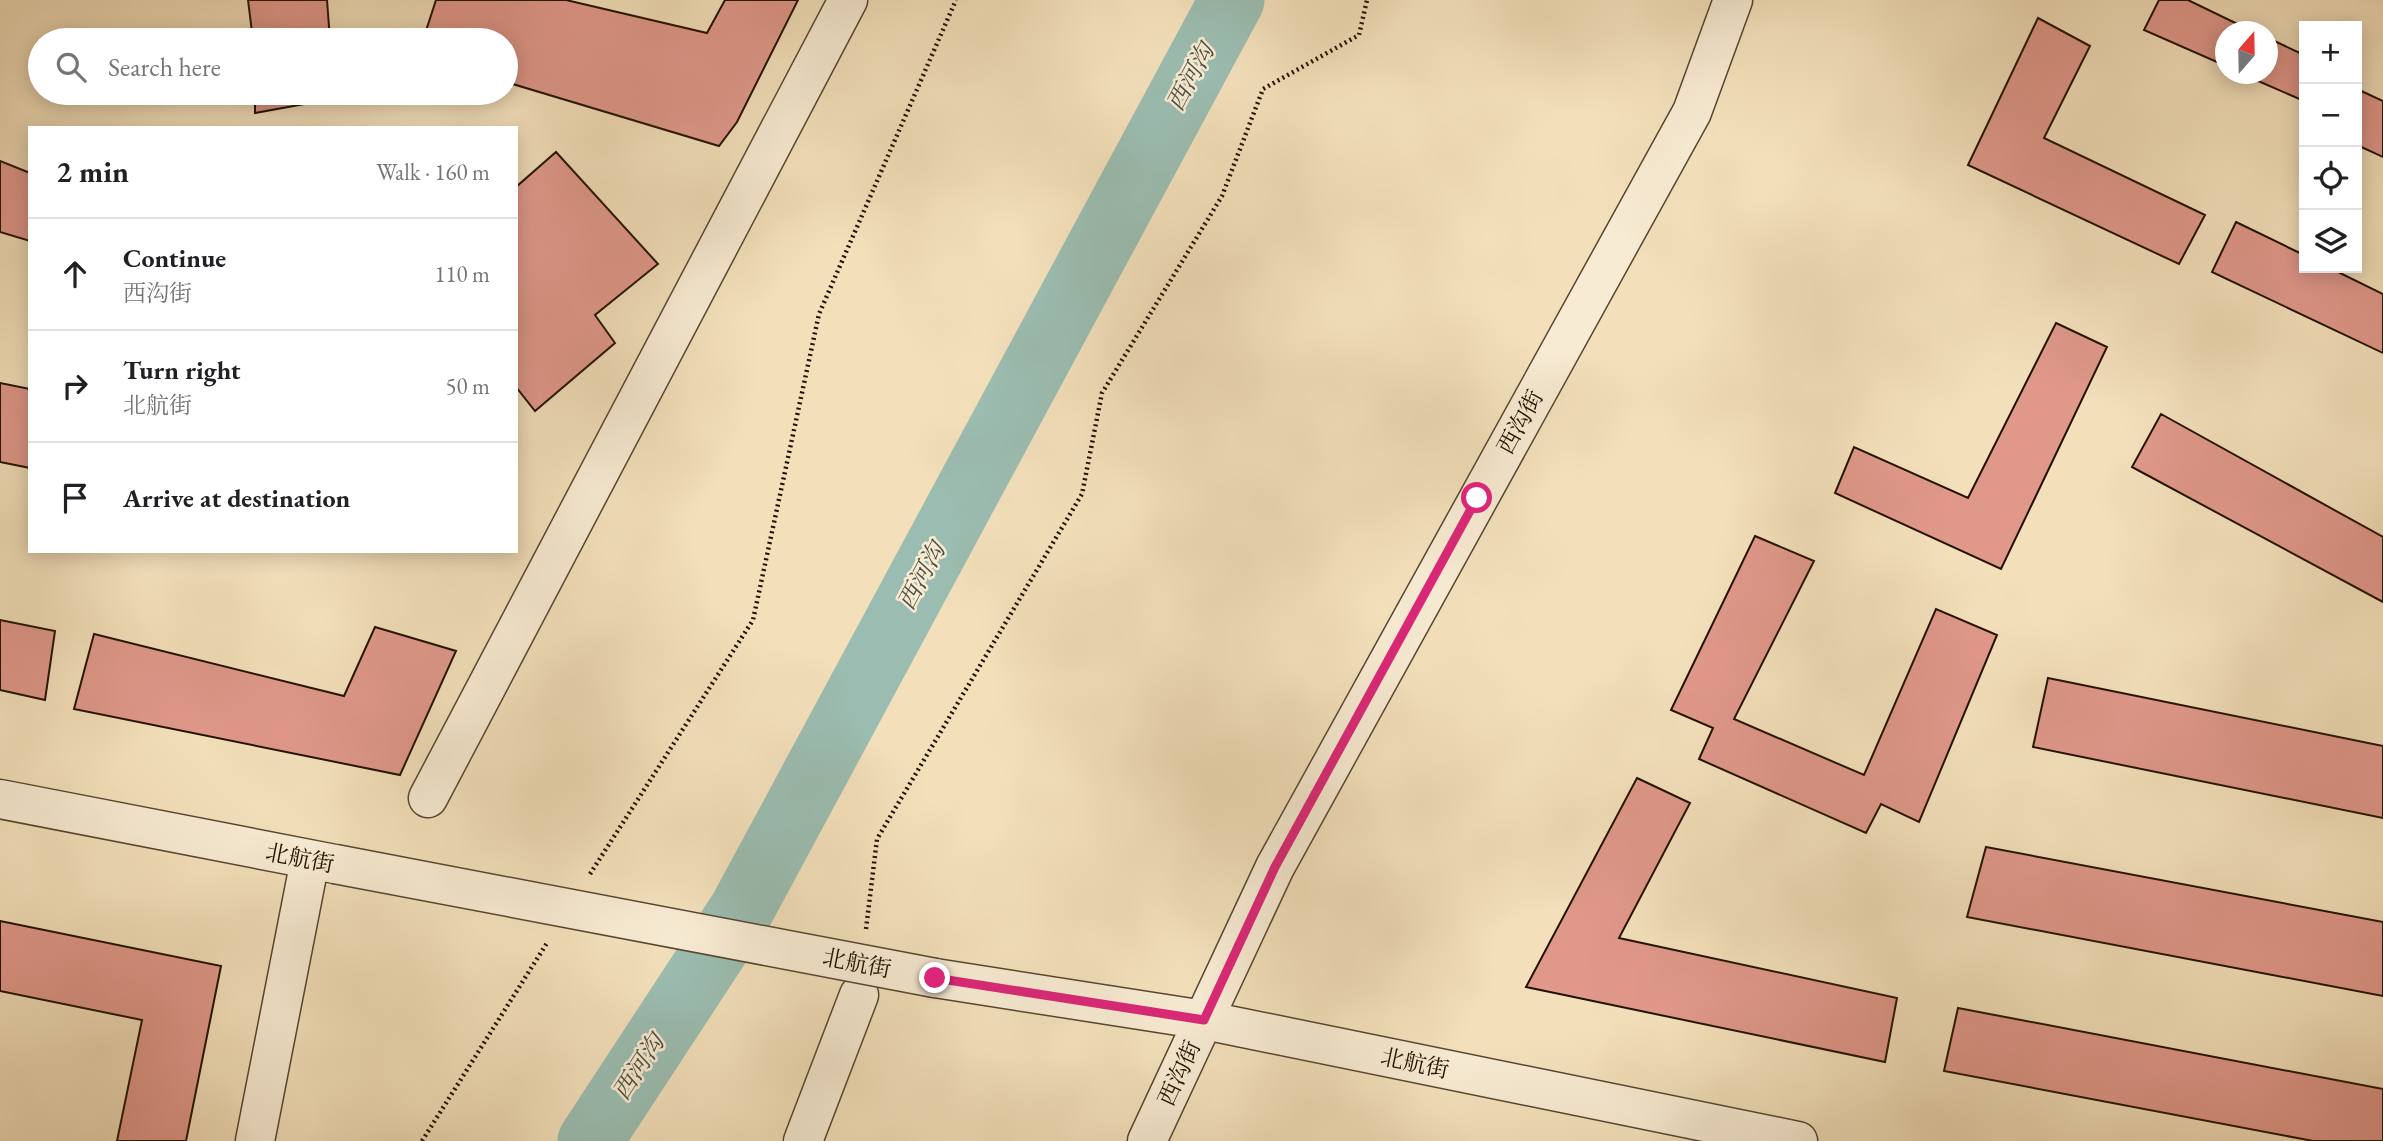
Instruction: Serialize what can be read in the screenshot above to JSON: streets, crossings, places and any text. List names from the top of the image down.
{
  "streets": {
    "street": ["西沟街", "北航街"]
  },
  "crossings": [
    ["西沟街", "北航街"]
  ],
  "water": ["西河沟"],
  "north": "top",
  "page": {
    "map_buttons": ["+", "−"],
    "search": "Search here",
    "heading": ["2 min", "Walk · 160 m"],
    "list": [
      ["Continue", "西沟街", "110 m"],
      ["Turn right", "北航街", "50 m"],
      "Arrive at destination"
    ]
  }
}
